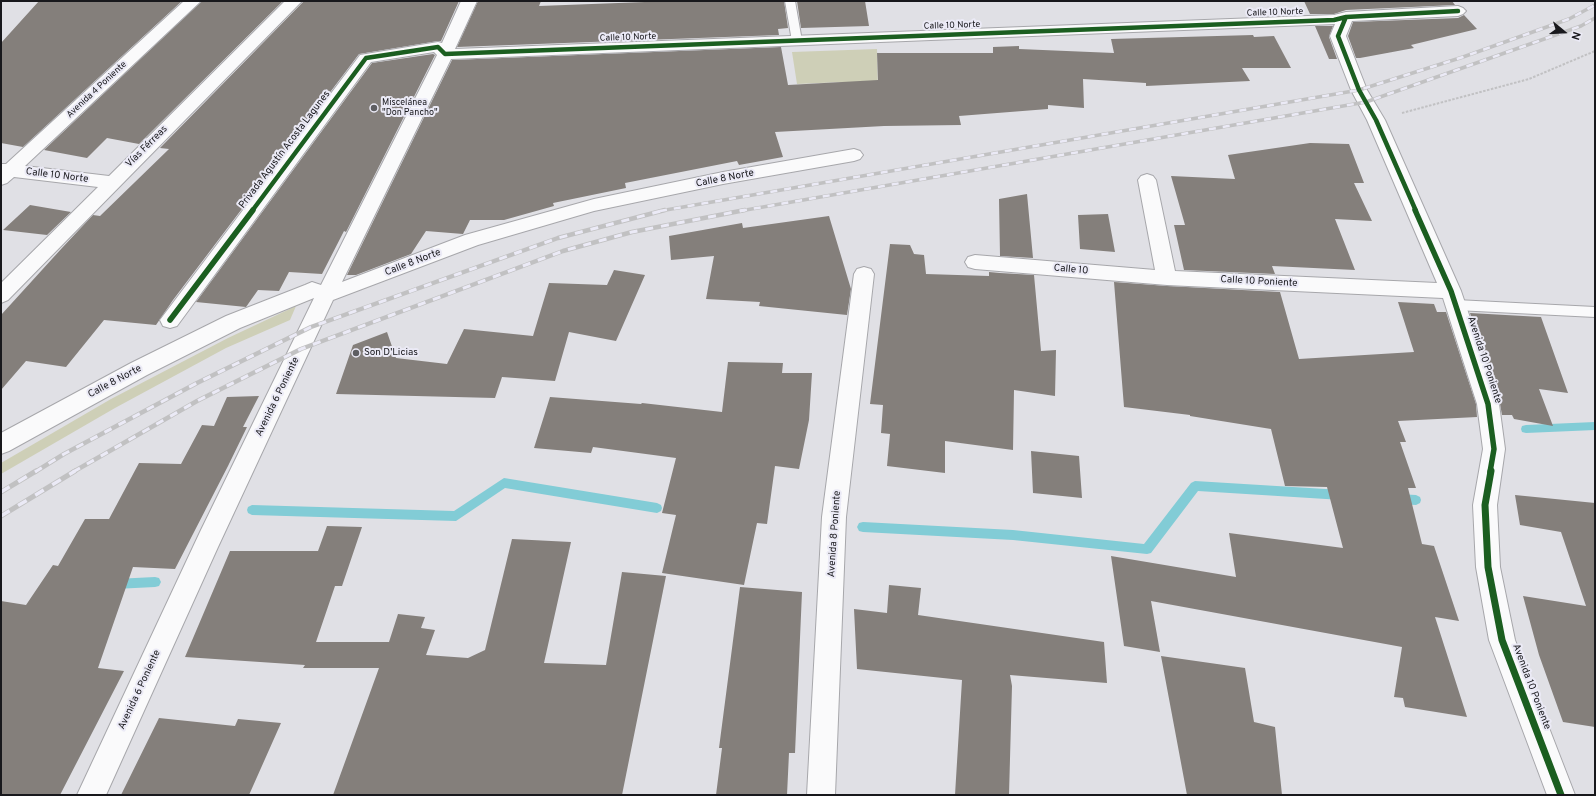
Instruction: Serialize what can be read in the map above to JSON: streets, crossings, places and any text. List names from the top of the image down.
{
  "streets": {
    "street": [
      "Calle 10 Norte",
      "Avenida 4 Poniente",
      "Vías Férreas",
      "Privada Agustín Acosta Lagunes",
      "Calle 8 Norte",
      "Calle 10",
      "Calle 10 Poniente",
      "Avenida 10 Poniente",
      "Avenida 6 Poniente",
      "Avenida 8 Poniente"
    ]
  },
  "crossings": [
    ["Calle 10 Norte", "Avenida 4 Poniente"],
    ["Calle 10 Norte", "Vías Férreas"],
    ["Calle 10 Norte", "Privada Agustín Acosta Lagunes"],
    ["Calle 10 Norte", "Avenida 10 Poniente"],
    ["Calle 10 Norte", "Avenida 6 Poniente"],
    ["Privada Agustín Acosta Lagunes", "Avenida 6 Poniente"],
    ["Calle 8 Norte", "Avenida 6 Poniente"],
    ["Calle 10", "Calle 10 Poniente"],
    ["Calle 10 Poniente", "Avenida 10 Poniente"]
  ],
  "places": ["Miscelánea \"Don Pancho\"", "Son D'Licias"],
  "north": "right"
}
